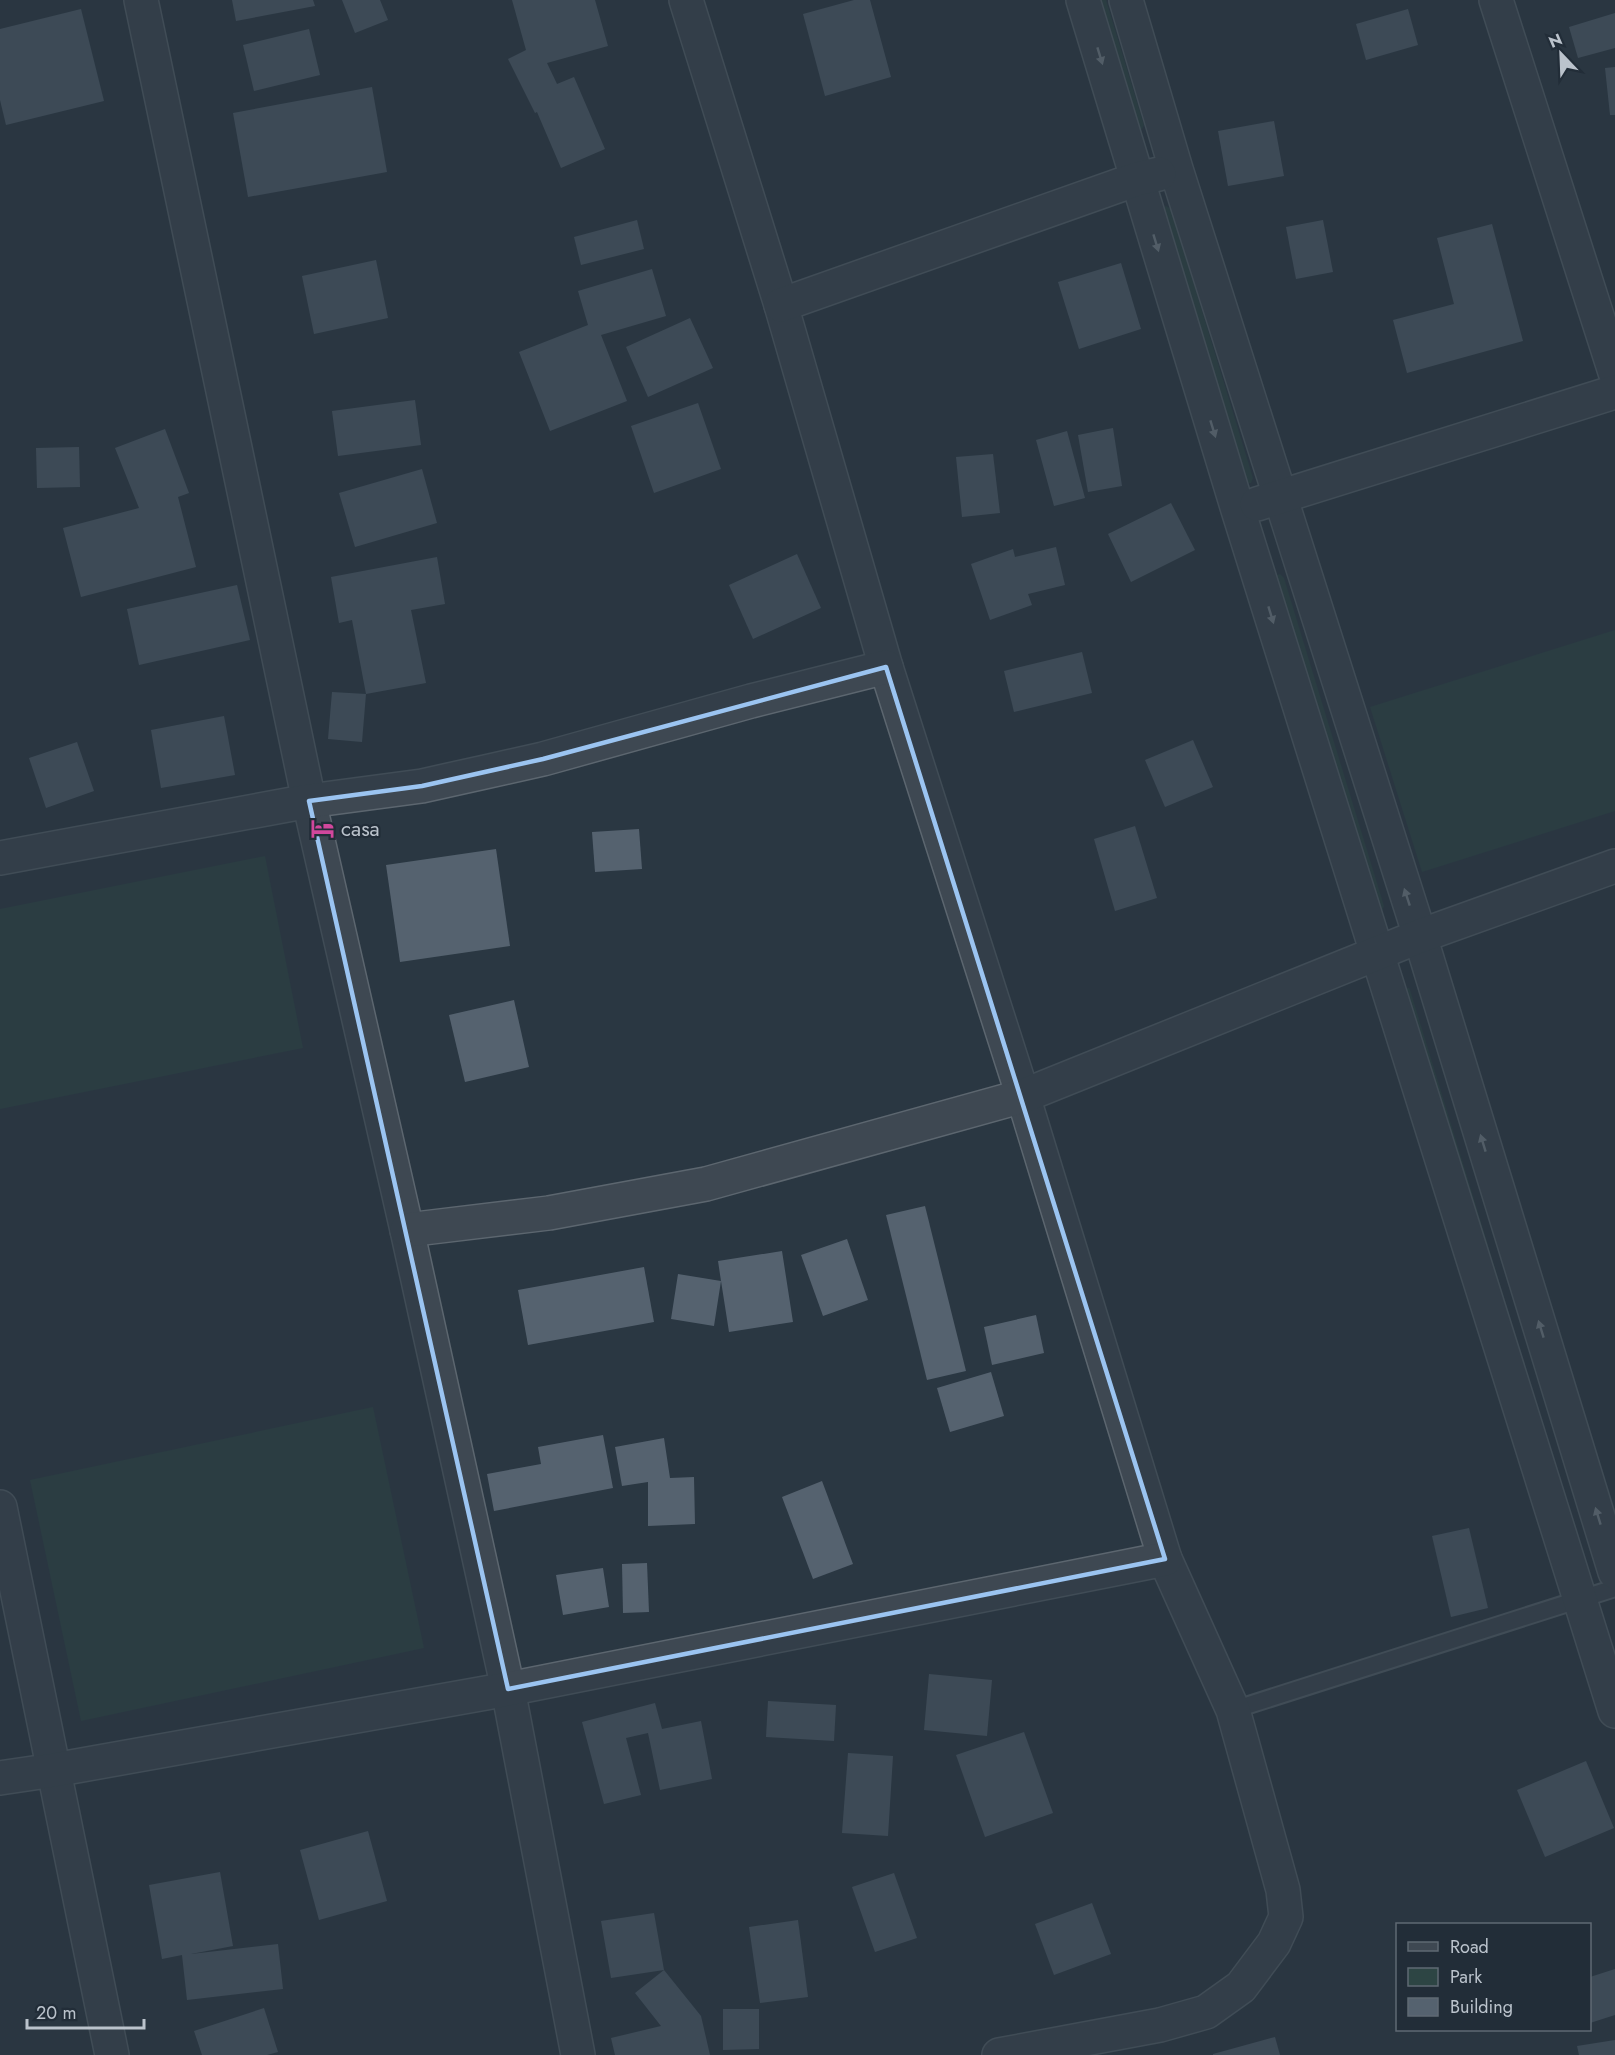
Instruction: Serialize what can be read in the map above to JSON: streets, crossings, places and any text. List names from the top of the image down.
{
  "places": {
    "hotel": ["casa"]
  },
  "legend": ["Road", "Park", "Building"],
  "scale_bar": "20 m",
  "north": "top left"
}
